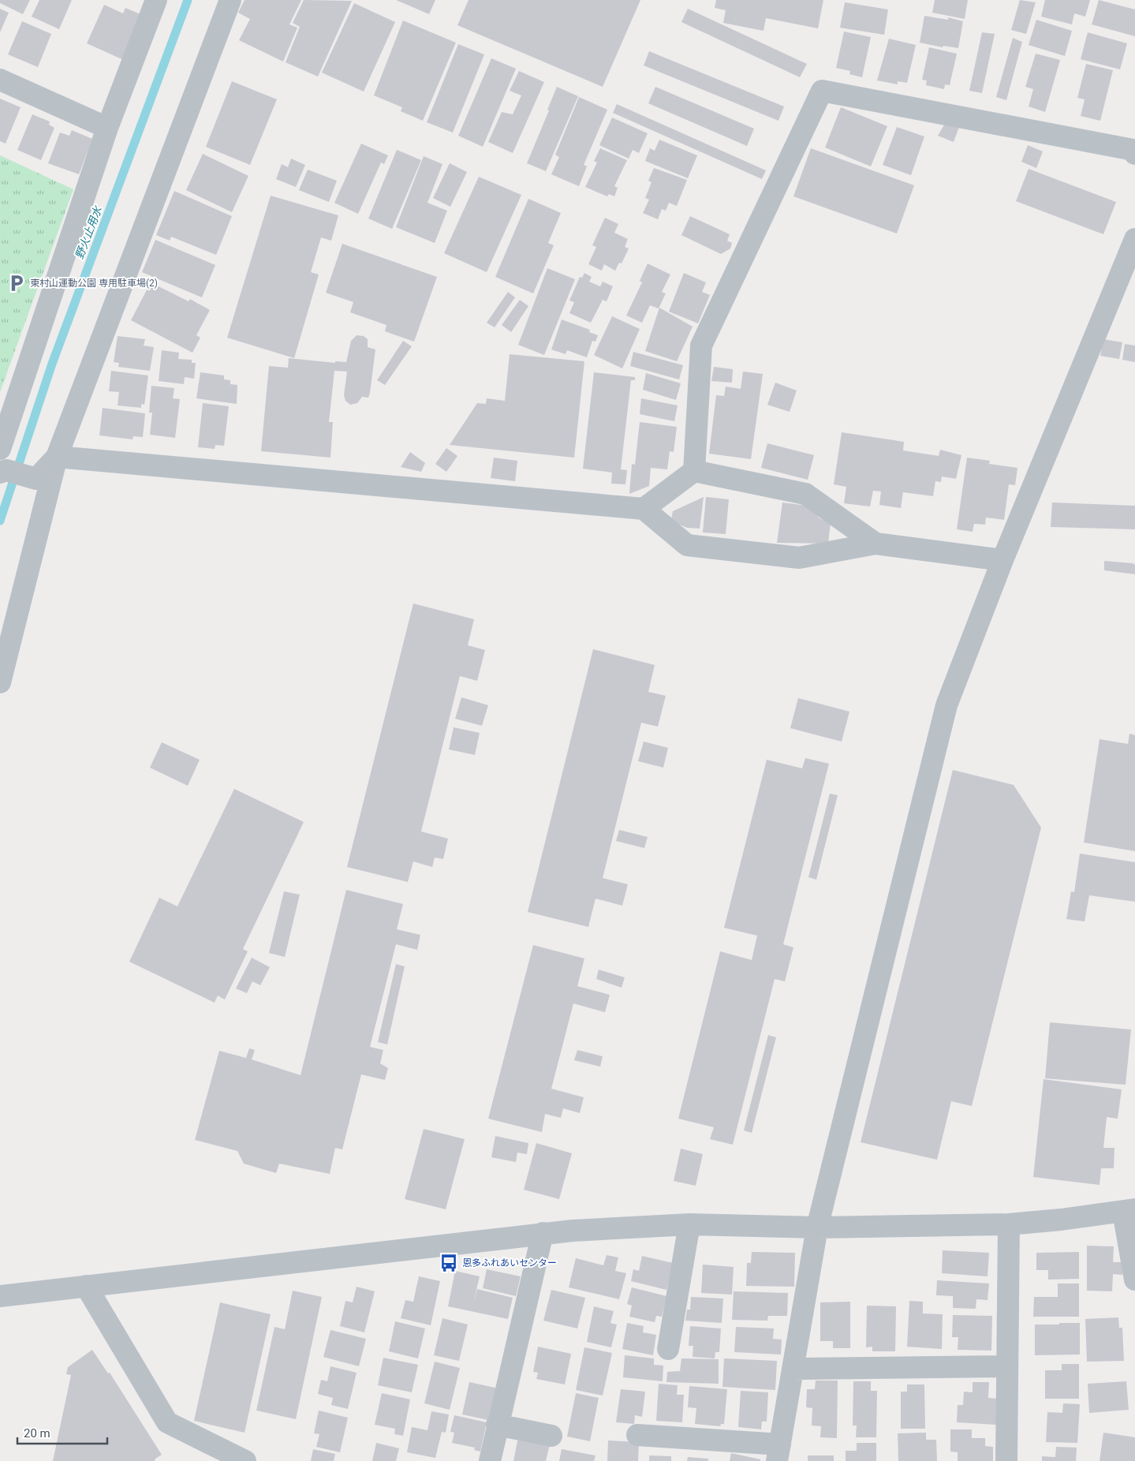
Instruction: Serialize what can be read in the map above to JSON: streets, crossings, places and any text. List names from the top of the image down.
{
  "water": ["野火止用水"],
  "places": {
    "parking": ["東村山運動公園 専用駐車場(2)"],
    "bus stop": ["恩多ふれあいセンター"]
  },
  "scale_bar": "20 m"
}
